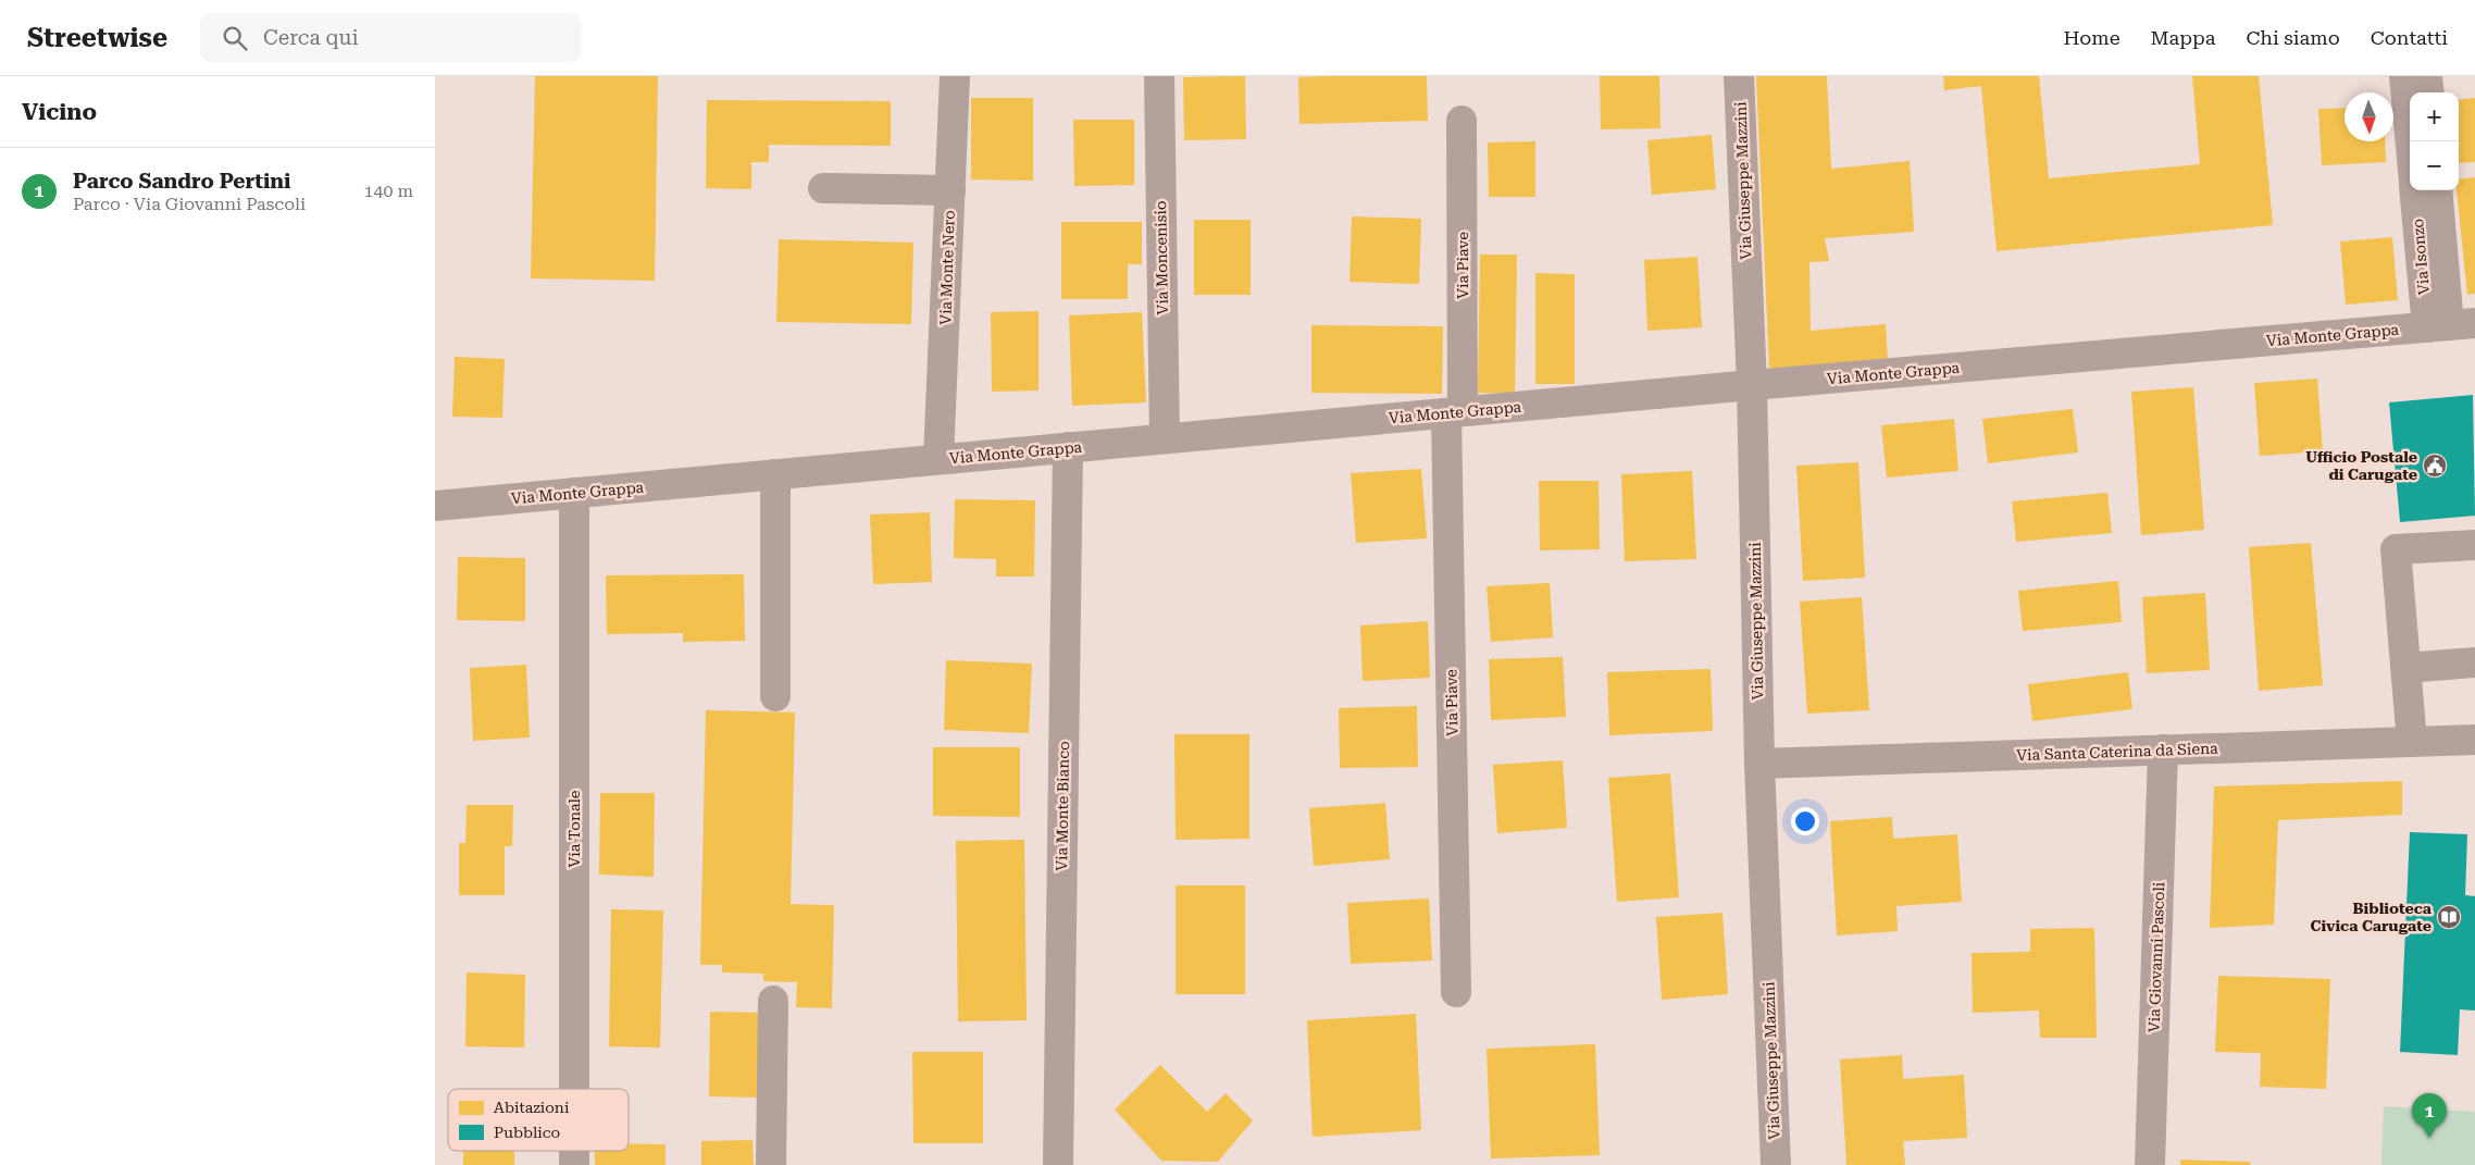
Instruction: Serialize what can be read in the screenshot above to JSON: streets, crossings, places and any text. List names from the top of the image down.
{
  "streets": {
    "street": [
      "Via Giuseppe Mazzini",
      "Via Isonzo",
      "Via Moncenisio",
      "Via Piave",
      "Via Monte Nero",
      "Via Monte Grappa",
      "Via Santa Caterina da Siena",
      "Via Monte Bianco",
      "Via Tonale",
      "Via Giovanni Pascoli"
    ]
  },
  "crossings": [
    ["Via Giuseppe Mazzini", "Via Monte Grappa"],
    ["Via Giuseppe Mazzini", "Via Santa Caterina da Siena"],
    ["Via Isonzo", "Via Monte Grappa"],
    ["Via Moncenisio", "Via Monte Grappa"],
    ["Via Piave", "Via Monte Grappa"],
    ["Via Monte Nero", "Via Monte Grappa"],
    ["Via Monte Grappa", "Via Monte Bianco"],
    ["Via Monte Grappa", "Via Tonale"],
    ["Via Santa Caterina da Siena", "Via Giovanni Pascoli"]
  ],
  "places": {
    "public building": ["Ufficio Postale di Carugate"],
    "library": ["Biblioteca Civica Carugate"]
  },
  "legend": ["Abitazioni", "Pubblico"],
  "north": "bottom",
  "page": {
    "header": "Streetwise",
    "search": "Cerca qui",
    "nav": [
      "Home",
      "Mappa",
      "Chi siamo",
      "Contatti"
    ],
    "heading": "Vicino",
    "map_buttons": ["+", "−"],
    "list": [
      {
        "mark": "1",
        "name": "Parco Sandro Pertini",
        "note": "Parco · Via Giovanni Pascoli",
        "value": "140 m"
      }
    ],
    "pins": "1"
  }
}
